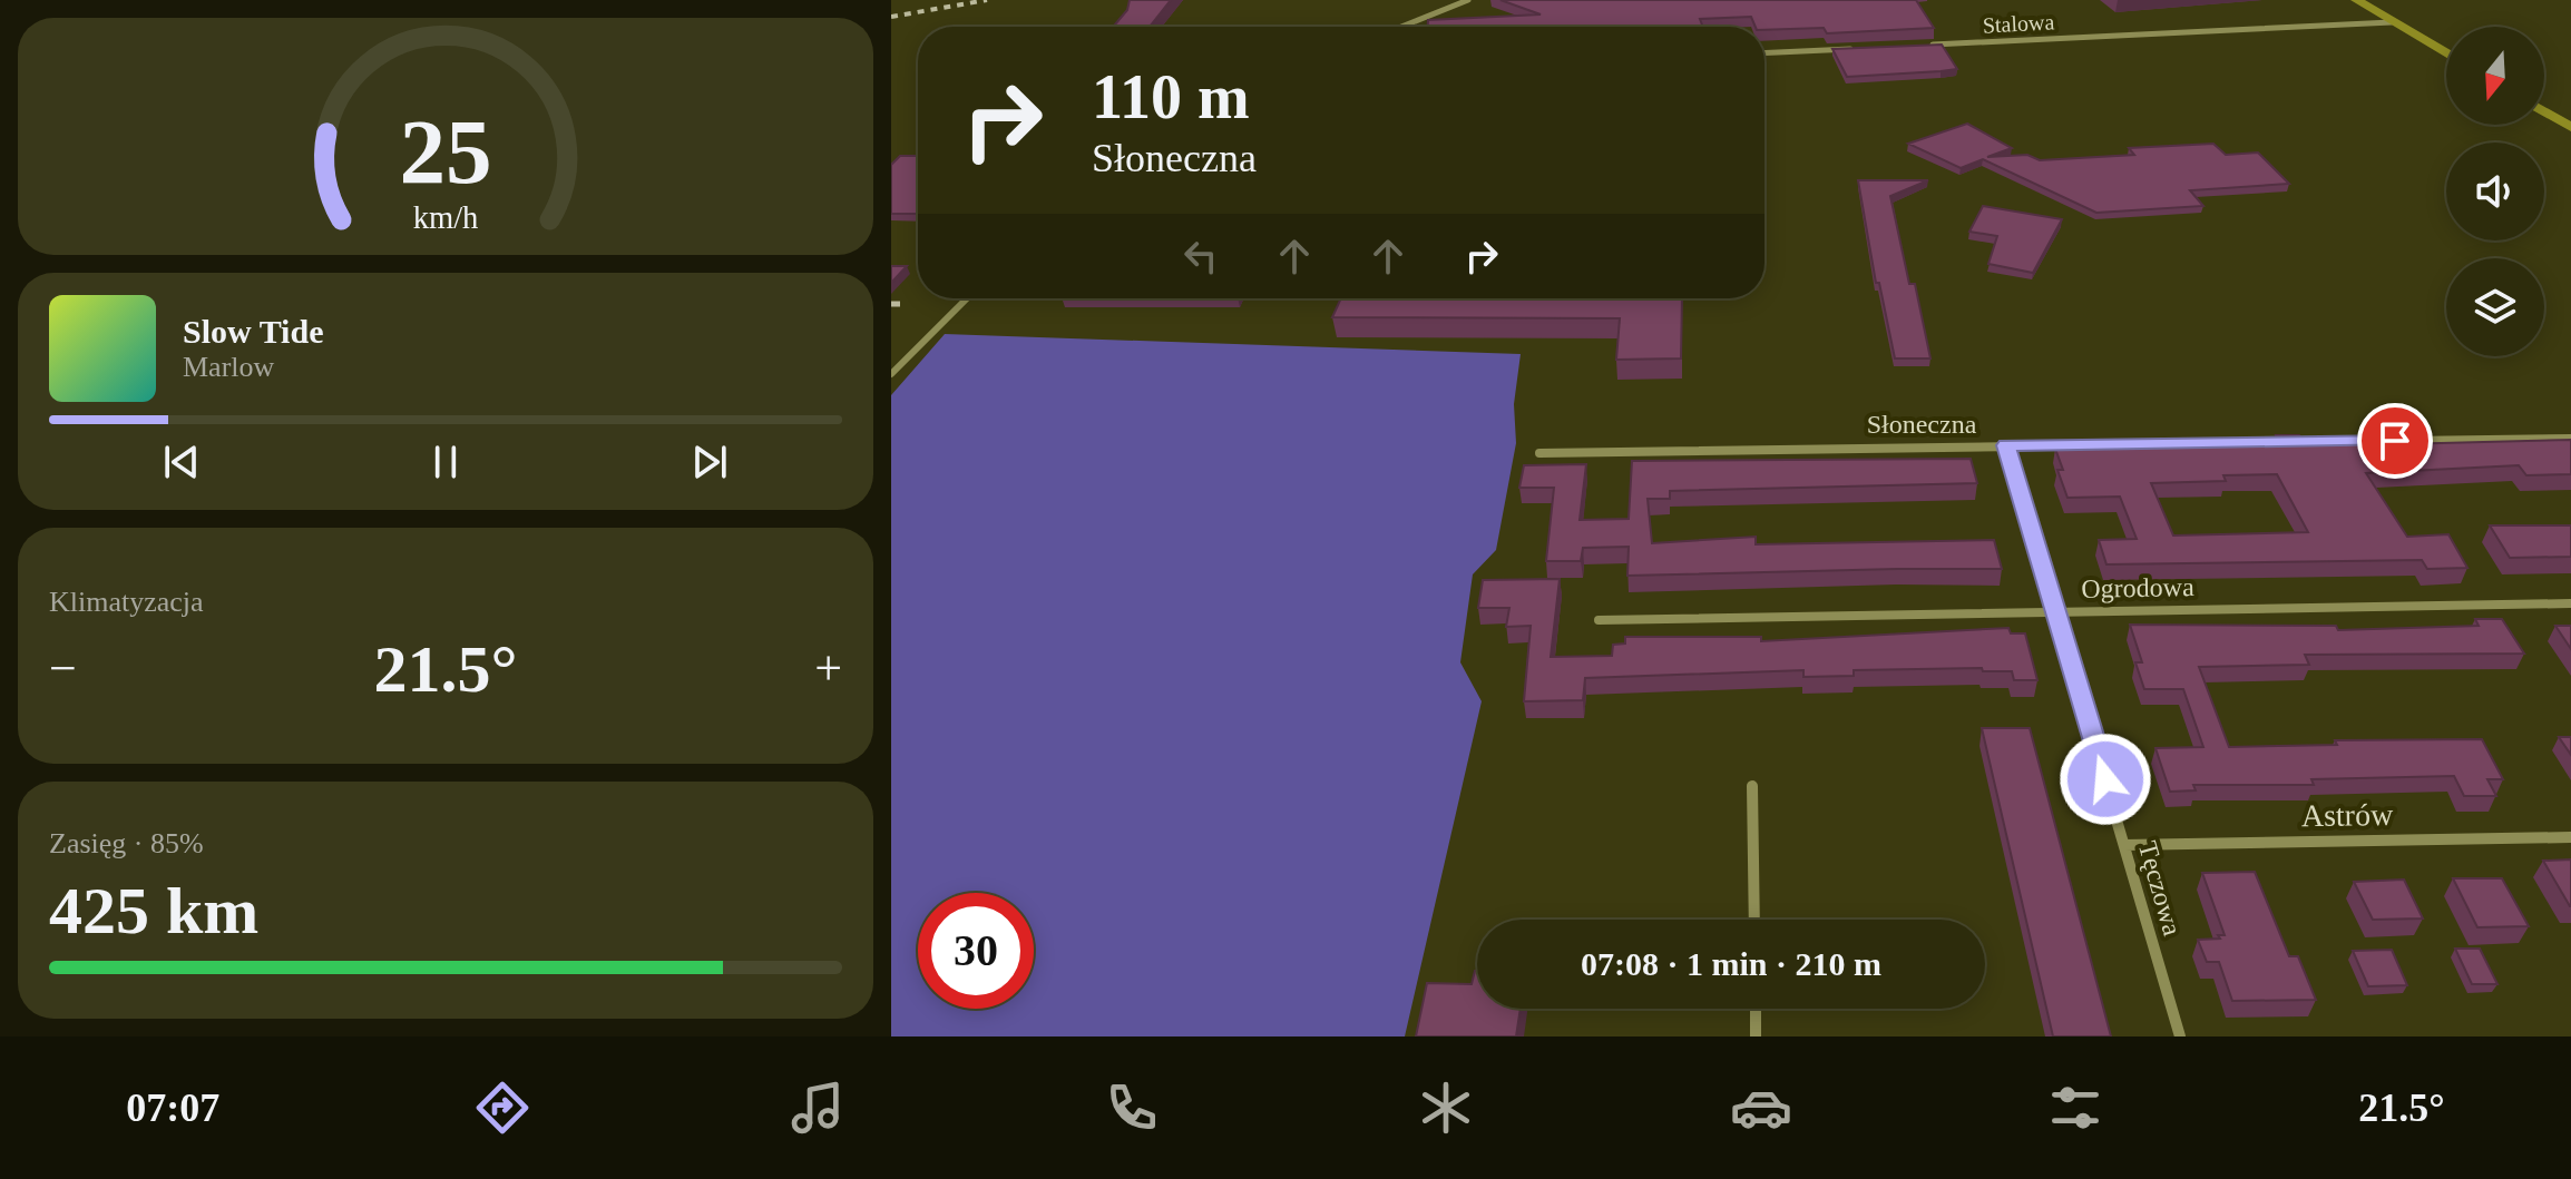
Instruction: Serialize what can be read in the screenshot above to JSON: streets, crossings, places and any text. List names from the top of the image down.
{
  "streets": {
    "street": [
      "Stalowa",
      "Słoneczna",
      "Ogrodowa",
      "Astrów",
      "Tęczowa"
    ]
  },
  "crossings": [
    ["Słoneczna", "Tęczowa"],
    ["Ogrodowa", "Tęczowa"],
    ["Astrów", "Tęczowa"]
  ],
  "north": "bottom",
  "page": {
    "turn": ["110 m", "Słoneczna"],
    "song": ["Slow Tide", "Marlow"],
    "tile": [
      "Klimatyzacja",
      ["Zasięg · 85%", "425 km"]
    ],
    "heat": ["−", "21.5°", "+"],
    "limit": "30",
    "trip": "07:08 · 1 min · 210 m",
    "tabs": ["07:07", "21.5°"],
    "gauge": ["25", "km/h"]
  }
}
